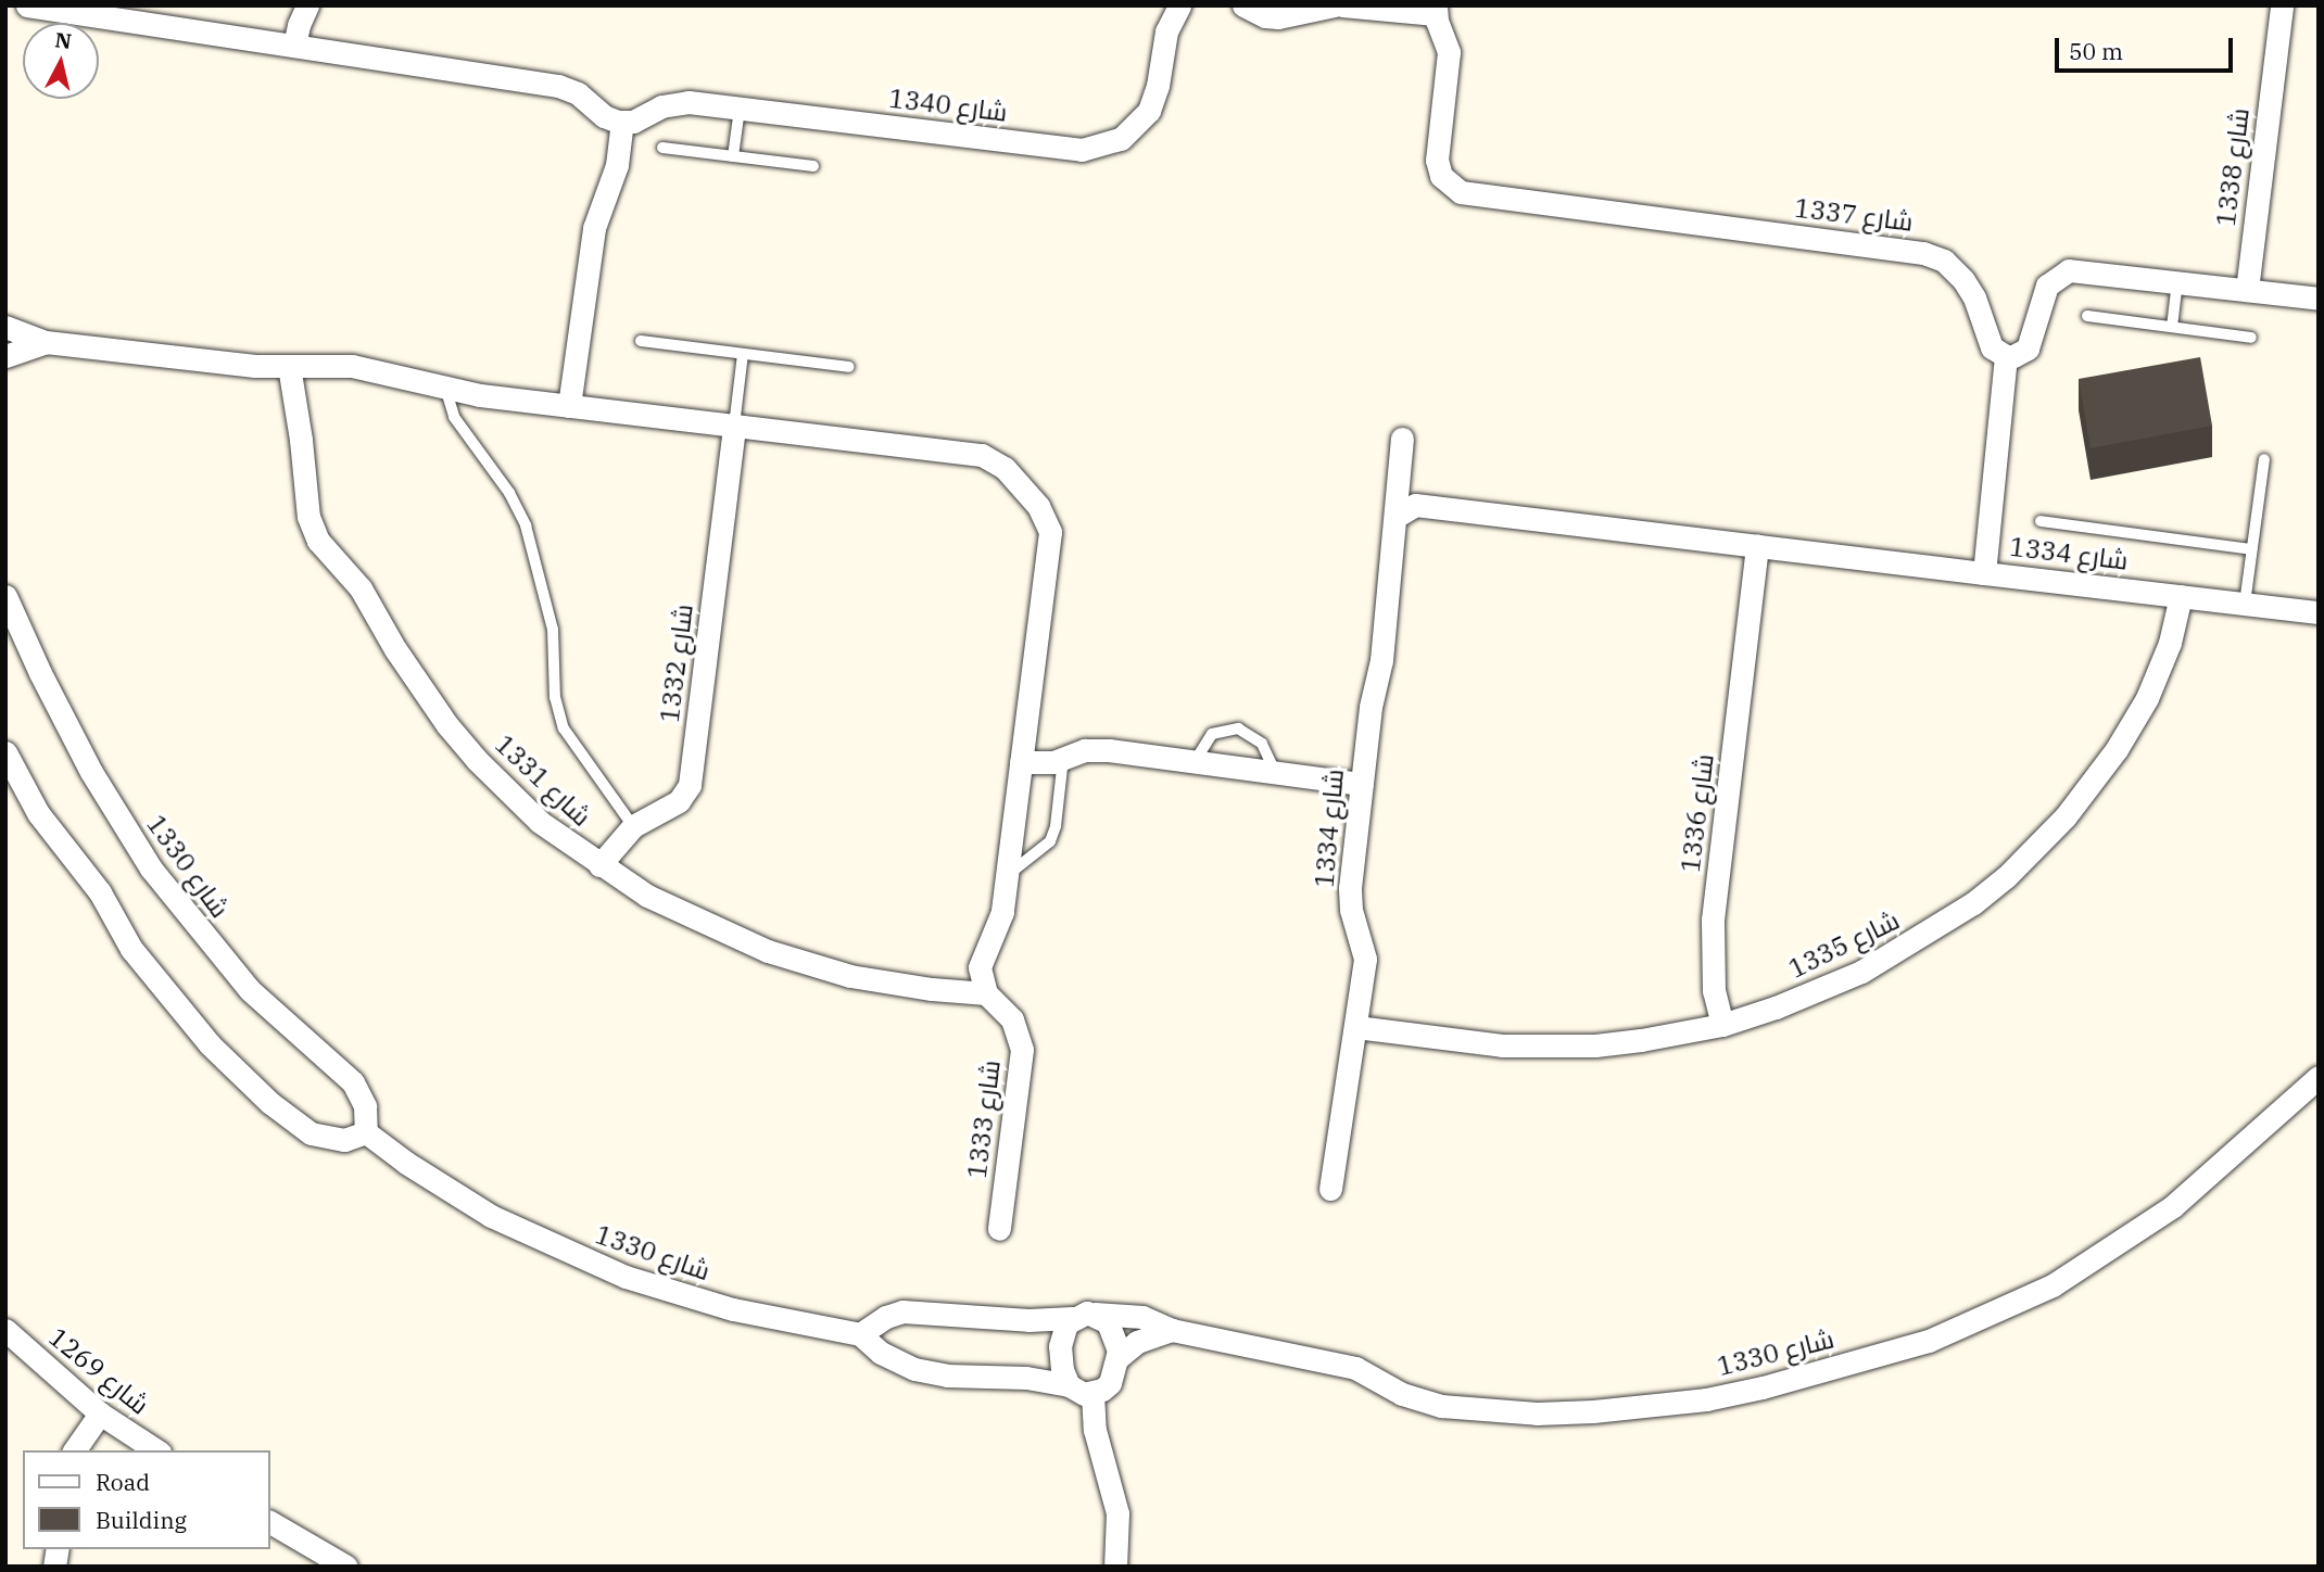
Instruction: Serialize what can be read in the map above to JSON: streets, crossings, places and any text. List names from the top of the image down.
{
  "streets": {
    "street": [
      "شارع 1340",
      "شارع 1338",
      "شارع 1337",
      "شارع 1334",
      "شارع 1332",
      "شارع 1331",
      "شارع 1336",
      "شارع 1330",
      "شارع 1335",
      "شارع 1333",
      "شارع 1269"
    ]
  },
  "crossings": [
    ["شارع 1337", "شارع 1334"],
    ["شارع 1334", "شارع 1335"],
    ["شارع 1332", "شارع 1331"],
    ["شارع 1331", "شارع 1333"],
    ["شارع 1336", "شارع 1335"]
  ],
  "legend": ["Road", "Building"],
  "scale_bar": "50 m",
  "north": "top"
}
